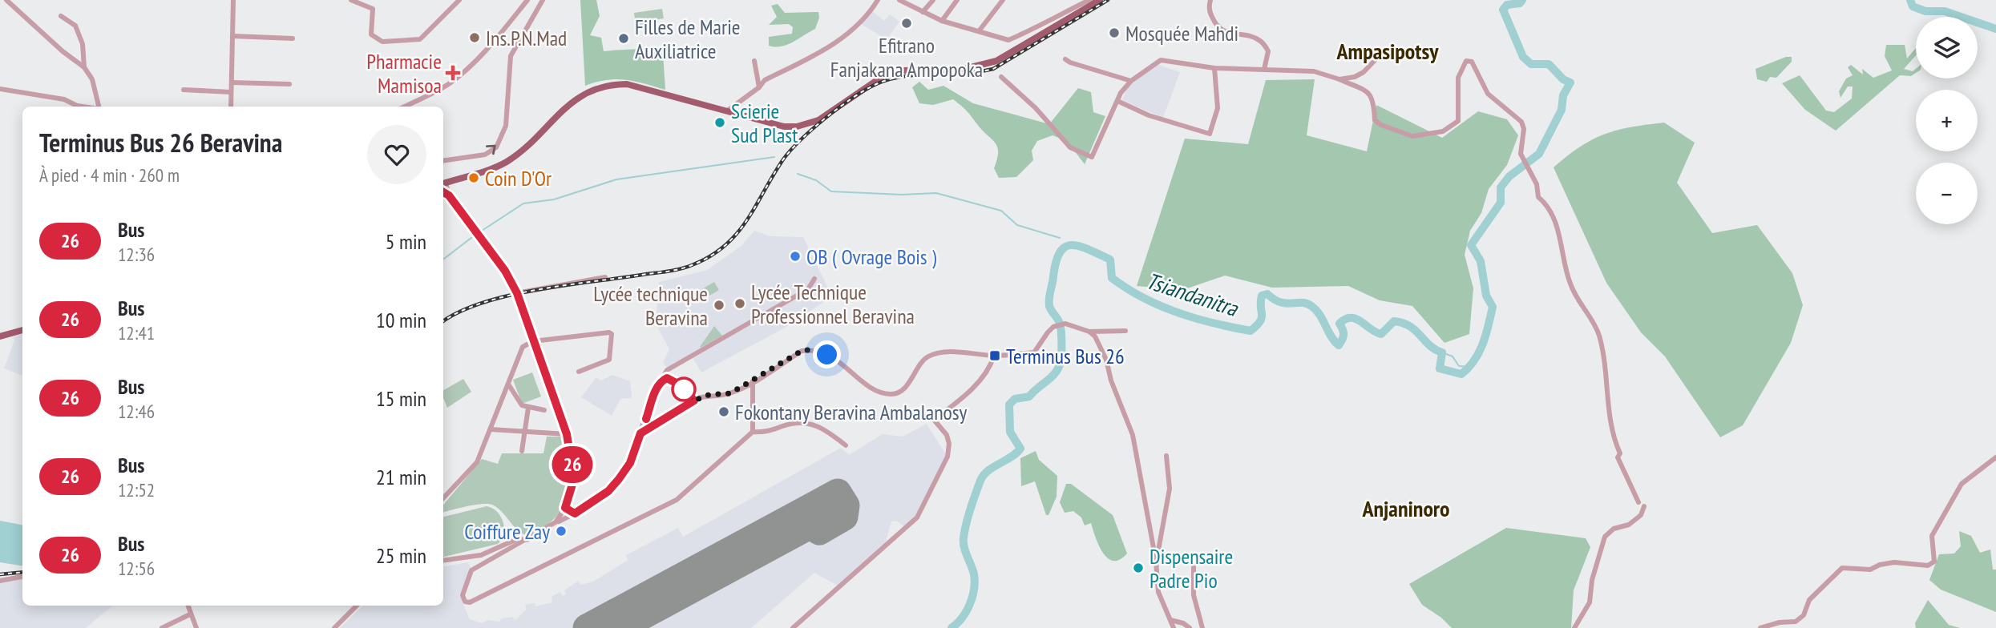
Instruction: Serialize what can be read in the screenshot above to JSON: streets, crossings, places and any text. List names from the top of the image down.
{
  "districts": ["Ampasipotsy", "Anjaninoro"],
  "water": ["Tsiandanitra"],
  "places": {
    "other": [
      "Efitrano Fanjakana Ampopoka",
      "Mosquée Mahdi",
      "Ins.P.N.Mad",
      "Filles de Marie Auxiliatrice",
      "Scierie Sud Plast",
      "Coin D'Or",
      "OB ( Ovrage Bois )",
      "Lycée Technique Professionnel Beravina",
      "Lycée technique Beravina",
      "Fokontany Beravina Ambalanosy",
      "Coiffure Zay",
      "Dispensaire Padre Pio"
    ],
    "health": ["Pharmacie Mamisoa"],
    "transit": ["Terminus Bus 26"]
  },
  "lines": ["bus line 26"],
  "page": {
    "on_map": "26",
    "map_buttons": ["+", "−"],
    "heading": ["Terminus Bus 26 Beravina", "À pied · 4 min · 260 m"],
    "list": [
      {
        "mark": "26",
        "name": "Bus",
        "note": "12:36",
        "value": "5 min"
      },
      {
        "mark": "26",
        "name": "Bus",
        "note": "12:41",
        "value": "10 min"
      },
      {
        "mark": "26",
        "name": "Bus",
        "note": "12:46",
        "value": "15 min"
      },
      {
        "mark": "26",
        "name": "Bus",
        "note": "12:52",
        "value": "21 min"
      },
      {
        "mark": "26",
        "name": "Bus",
        "note": "12:56",
        "value": "25 min"
      }
    ]
  }
}
